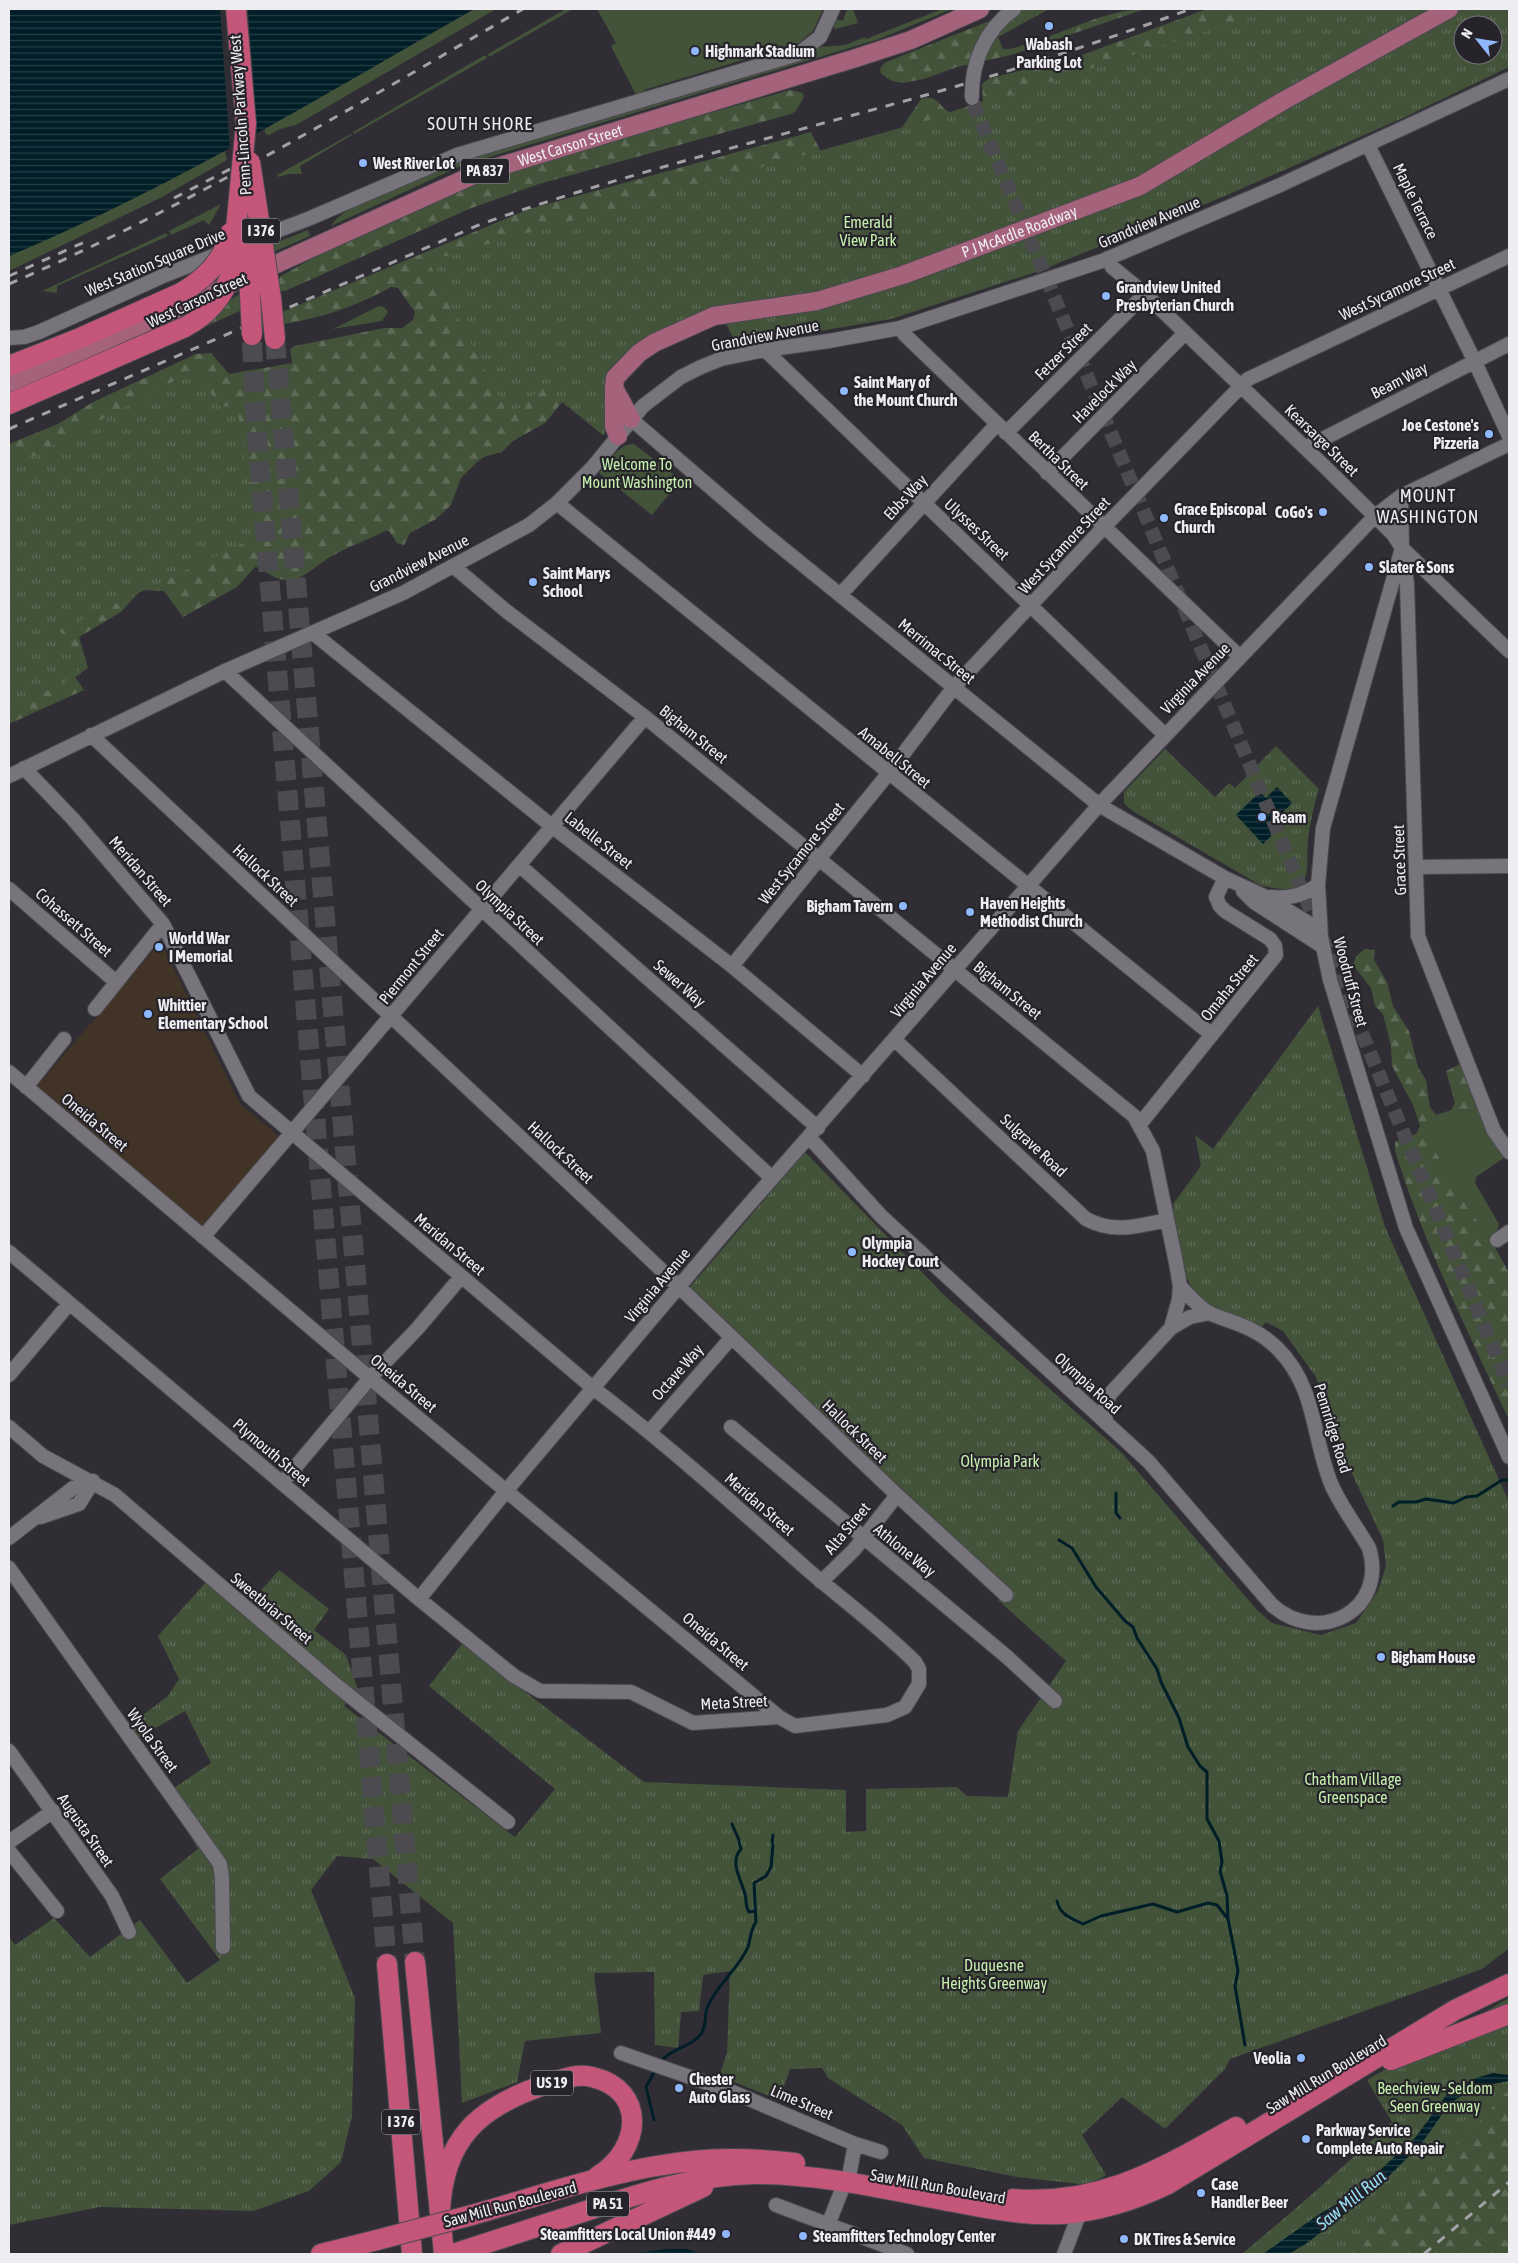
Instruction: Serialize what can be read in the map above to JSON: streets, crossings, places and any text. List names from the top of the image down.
{
  "streets": {
    "highway": [
      "Penn-Lincoln Parkway West",
      "I 376",
      "Saw Mill Run Boulevard",
      "US 19",
      "PA 51"
    ],
    "main road": ["West Carson Street", "PA 837", "P J McArdle Roadway"],
    "street": [
      "Maple Terrace",
      "Grandview Avenue",
      "West Station Square Drive",
      "West Sycamore Street",
      "Fetzer Street",
      "Beam Way",
      "Havelock Way",
      "Kearsarge Street",
      "Bertha Street",
      "Ebbs Way",
      "Ulysses Street",
      "Merrimac Street",
      "Virginia Avenue",
      "Bigham Street",
      "Amabell Street",
      "Labelle Street",
      "Grace Street",
      "Meridan Street",
      "Hallock Street",
      "Olympia Street",
      "Cohassett Street",
      "Piermont Street",
      "Woodruff Street",
      "Sewer Way",
      "Omaha Street",
      "Oneida Street",
      "Sulgrave Road",
      "Octave Way",
      "Olympia Road",
      "Pennridge Road",
      "Plymouth Street",
      "Alta Street",
      "Athlone Way",
      "Sweetbriar Street",
      "Meta Street",
      "Wyola Street",
      "Augusta Street",
      "Lime Street"
    ]
  },
  "crossings": [
    ["Maple Terrace", "Grandview Avenue"],
    ["Maple Terrace", "West Sycamore Street"],
    ["Maple Terrace", "Beam Way"],
    ["Grandview Avenue", "Kearsarge Street"],
    ["Grandview Avenue", "Bertha Street"],
    ["Grandview Avenue", "Ulysses Street"],
    ["Grandview Avenue", "Merrimac Street"],
    ["Grandview Avenue", "Bigham Street"],
    ["Grandview Avenue", "Amabell Street"],
    ["Grandview Avenue", "Labelle Street"],
    ["Grandview Avenue", "Meridan Street"],
    ["Grandview Avenue", "Hallock Street"],
    ["Grandview Avenue", "Olympia Street"],
    ["I 376", "US 19"],
    ["West Sycamore Street", "Kearsarge Street"],
    ["West Sycamore Street", "Bertha Street"],
    ["West Sycamore Street", "Ulysses Street"],
    ["West Sycamore Street", "Merrimac Street"],
    ["West Sycamore Street", "Bigham Street"],
    ["West Sycamore Street", "Amabell Street"],
    ["West Sycamore Street", "Labelle Street"],
    ["Fetzer Street", "Kearsarge Street"],
    ["Fetzer Street", "Bertha Street"],
    ["Fetzer Street", "Ebbs Way"],
    ["Beam Way", "Kearsarge Street"],
    ["Havelock Way", "Kearsarge Street"],
    ["Havelock Way", "Bertha Street"],
    ["Kearsarge Street", "Virginia Avenue"],
    ["Kearsarge Street", "Grace Street"],
    ["Kearsarge Street", "Woodruff Street"],
    ["Bertha Street", "Ebbs Way"],
    ["Bertha Street", "Virginia Avenue"],
    ["Ebbs Way", "Ulysses Street"],
    ["Ebbs Way", "Merrimac Street"],
    ["Ulysses Street", "Virginia Avenue"],
    ["Merrimac Street", "Virginia Avenue"],
    ["Merrimac Street", "Woodruff Street"],
    ["Merrimac Street", "Omaha Street"],
    ["Virginia Avenue", "Bigham Street"],
    ["Virginia Avenue", "Amabell Street"],
    ["Virginia Avenue", "Labelle Street"],
    ["Virginia Avenue", "Meridan Street"],
    ["Virginia Avenue", "Hallock Street"],
    ["Virginia Avenue", "Olympia Street"],
    ["Virginia Avenue", "Woodruff Street"],
    ["Virginia Avenue", "Sewer Way"],
    ["Virginia Avenue", "Oneida Street"],
    ["Virginia Avenue", "Sulgrave Road"],
    ["Virginia Avenue", "Olympia Road"],
    ["Virginia Avenue", "Plymouth Street"],
    ["Bigham Street", "Piermont Street"],
    ["Bigham Street", "Omaha Street"],
    ["Bigham Street", "Sulgrave Road"],
    ["Bigham Street", "Pennridge Road"],
    ["Amabell Street", "Omaha Street"],
    ["Labelle Street", "Piermont Street"],
    ["Grace Street", "Woodruff Street"],
    ["Meridan Street", "Piermont Street"],
    ["Meridan Street", "Octave Way"],
    ["Meridan Street", "Alta Street"],
    ["Meridan Street", "Meta Street"],
    ["Hallock Street", "Piermont Street"],
    ["Hallock Street", "Octave Way"],
    ["Hallock Street", "Alta Street"],
    ["Olympia Street", "Piermont Street"],
    ["Piermont Street", "Sewer Way"],
    ["Piermont Street", "Oneida Street"],
    ["Sewer Way", "Olympia Road"],
    ["Oneida Street", "Meta Street"],
    ["Olympia Road", "Pennridge Road"],
    ["Plymouth Street", "Meta Street"],
    ["Alta Street", "Athlone Way"],
    ["Saw Mill Run Boulevard", "US 19"]
  ],
  "districts": ["SOUTH SHORE", "MOUNT WASHINGTON"],
  "water": ["Saw Mill Run"],
  "parks": [
    "Emerald View Park",
    "Welcome To Mount Washington",
    "Olympia Park",
    "Chatham Village Greenspace",
    "Duquesne Heights Greenway",
    "Beechview - Seldom Seen Greenway"
  ],
  "places": [
    "Wabash Parking Lot",
    "Highmark Stadium",
    "West River Lot",
    "Grandview United Presbyterian Church",
    "Saint Mary of the Mount Church",
    "Joe Cestone's Pizzeria",
    "CoGo's",
    "Grace Episcopal Church",
    "Slater & Sons",
    "Saint Marys School",
    "Ream",
    "Bigham Tavern",
    "Haven Heights Methodist Church",
    "World War I Memorial",
    "Whittier Elementary School",
    "Olympia Hockey Court",
    "Bigham House",
    "Veolia",
    "Chester Auto Glass",
    "Parkway Service Complete Auto Repair",
    "Case Handler Beer",
    "Steamfitters Local Union #449",
    "Steamfitters Technology Center",
    "DK Tires & Service"
  ],
  "north": "top left"
}
